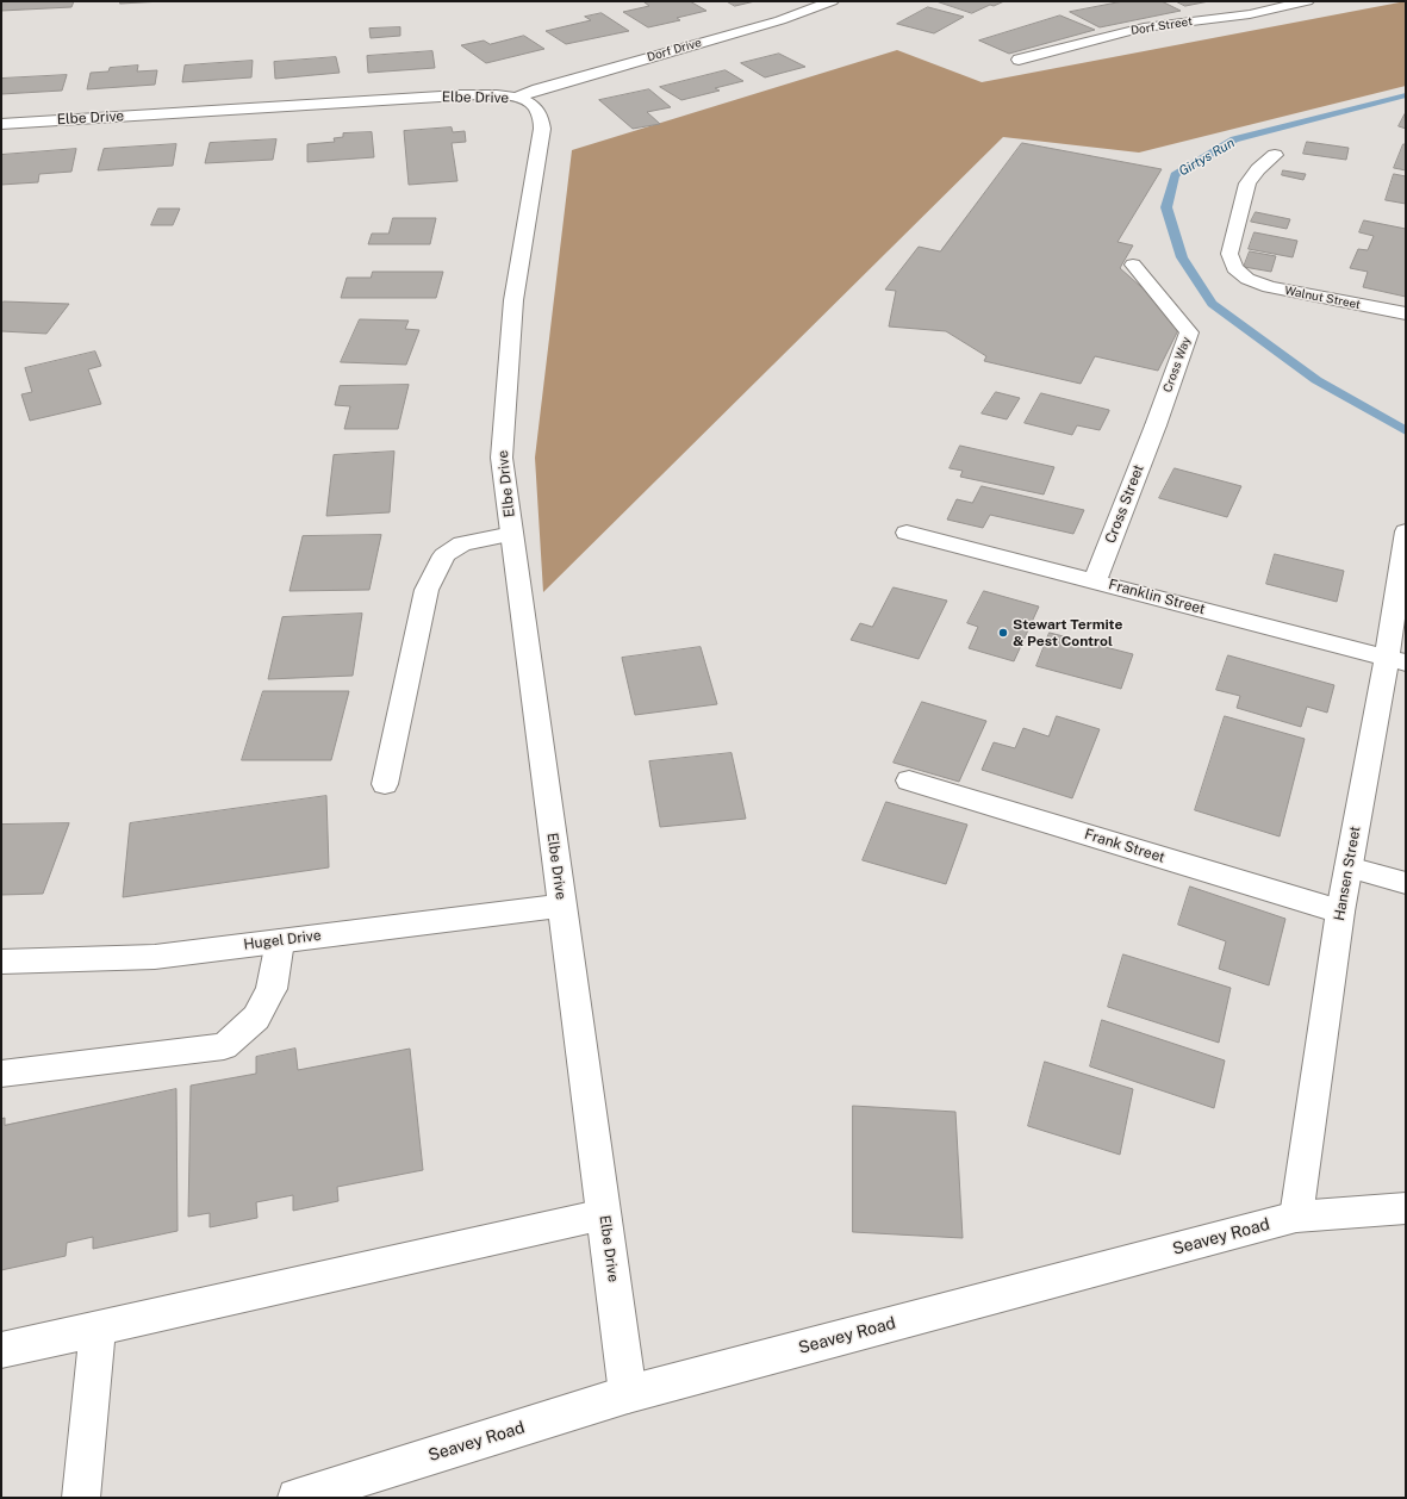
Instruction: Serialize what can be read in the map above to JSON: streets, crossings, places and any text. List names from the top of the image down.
{
  "streets": {
    "street": [
      "Dorf Street",
      "Dorf Drive",
      "Elbe Drive",
      "Walnut Street",
      "Cross Way",
      "Cross Street",
      "Franklin Street",
      "Frank Street",
      "Hansen Street",
      "Hugel Drive",
      "Seavey Road"
    ]
  },
  "crossings": [
    ["Dorf Drive", "Elbe Drive"],
    ["Elbe Drive", "Hugel Drive"],
    ["Elbe Drive", "Seavey Road"],
    ["Cross Way", "Cross Street"],
    ["Cross Street", "Franklin Street"],
    ["Franklin Street", "Hansen Street"],
    ["Frank Street", "Hansen Street"],
    ["Hansen Street", "Seavey Road"]
  ],
  "water": ["Girtys Run"],
  "places": ["Stewart Termite & Pest Control"]
}
